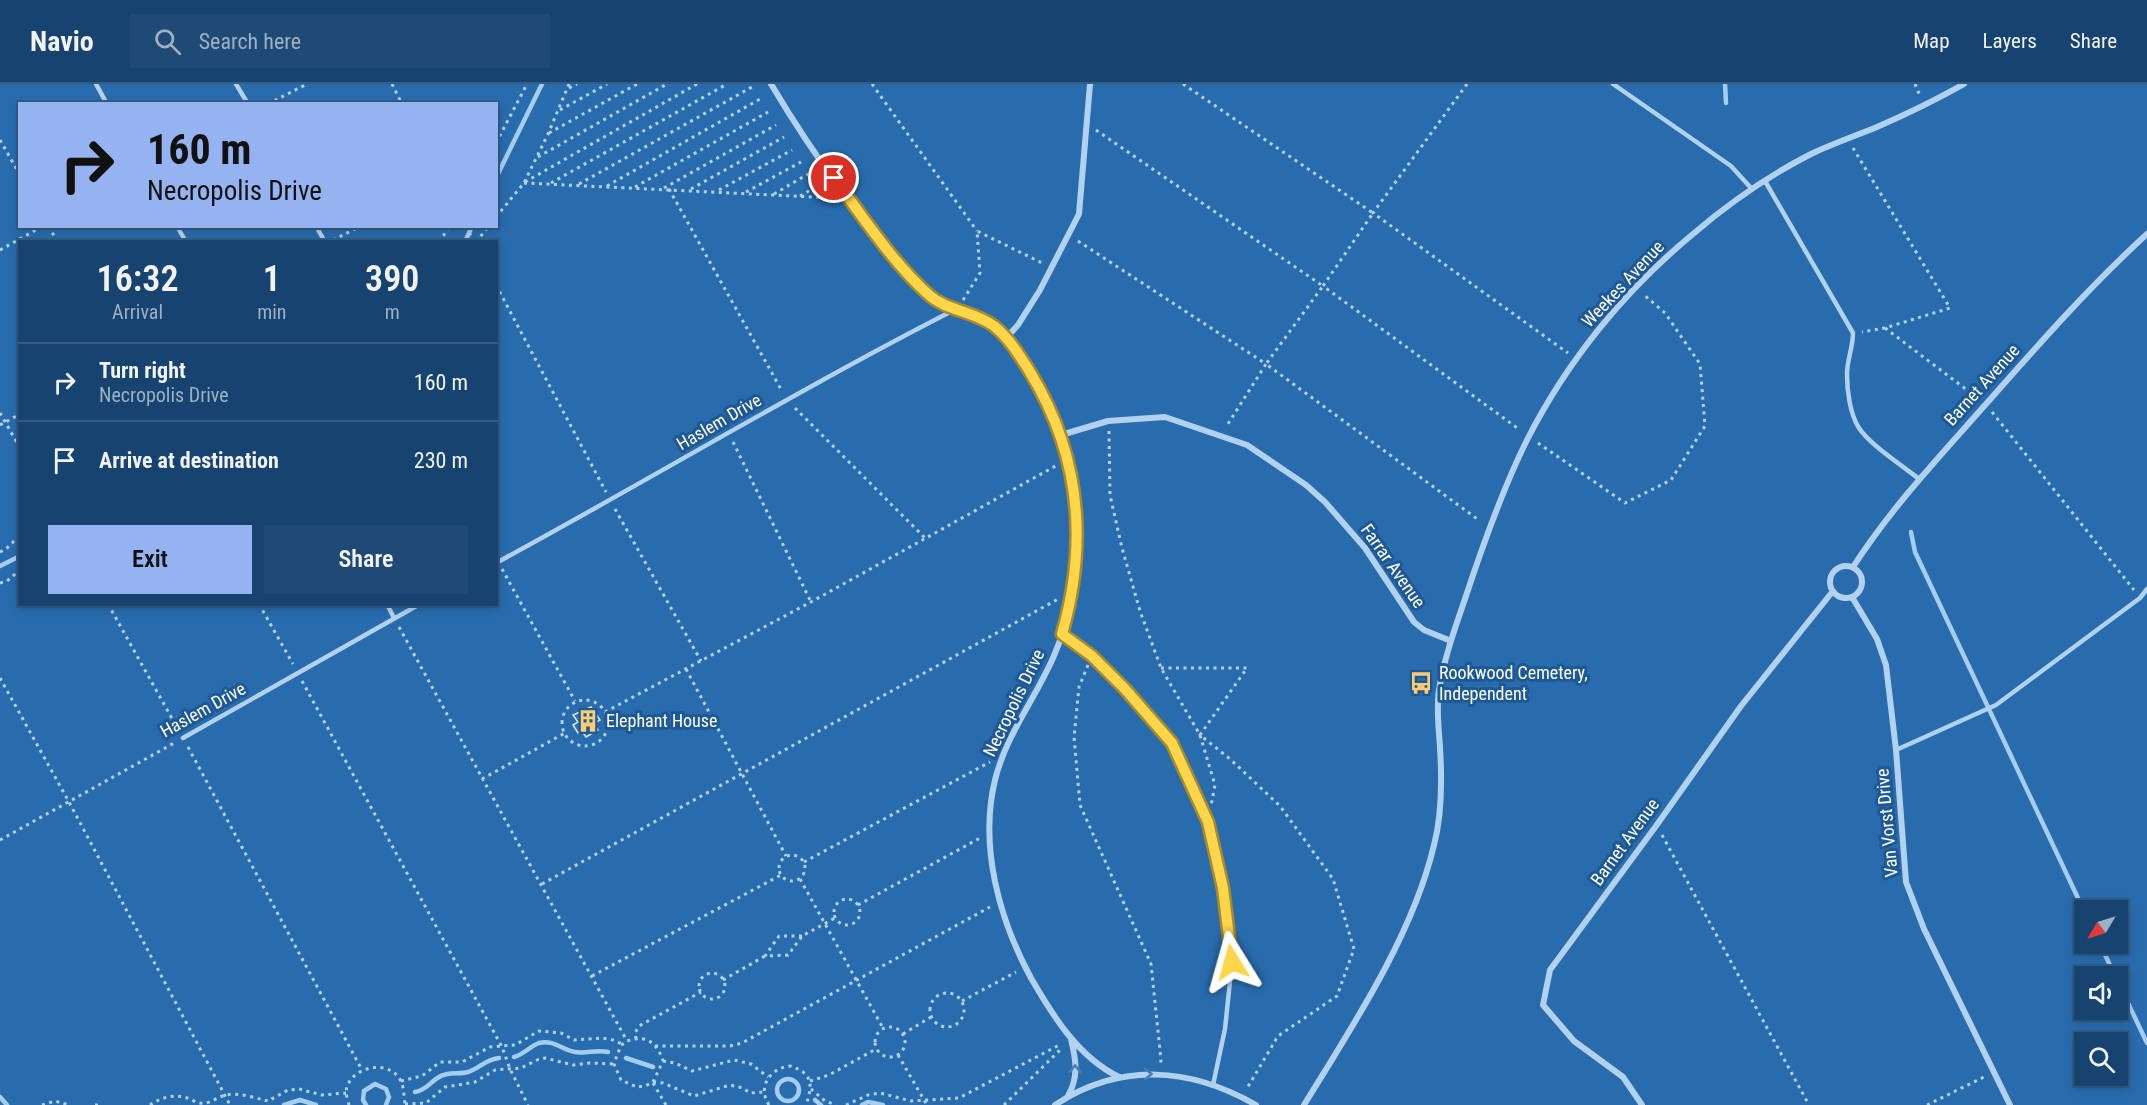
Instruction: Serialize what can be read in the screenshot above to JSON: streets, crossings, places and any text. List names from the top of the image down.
{
  "streets": {
    "street": [
      "Weekes Avenue",
      "Barnet Avenue",
      "Farrar Avenue",
      "Necropolis Drive",
      "Van Vorst Drive"
    ],
    "lane": ["Haslem Drive"]
  },
  "crossings": [
    ["Weekes Avenue", "Farrar Avenue"],
    ["Barnet Avenue", "Van Vorst Drive"],
    ["Haslem Drive", "Necropolis Drive"],
    ["Farrar Avenue", "Necropolis Drive"]
  ],
  "places": {
    "bus stop": ["Rookwood Cemetery, Independent"],
    "building": ["Elephant House"]
  },
  "north": "bottom left",
  "page": {
    "header": "Navio",
    "search": "Search here",
    "nav": ["Map", "Layers", "Share"],
    "turn": ["160 m", "Necropolis Drive"],
    "eta": [
      "16:32",
      "Arrival",
      "1",
      "min",
      "390",
      "m"
    ],
    "list": [
      {
        "name": "Turn right",
        "note": "Necropolis Drive",
        "value": "160 m"
      },
      {
        "name": "Arrive at destination",
        "value": "230 m"
      }
    ],
    "buttons": ["Exit", "Share"]
  }
}
